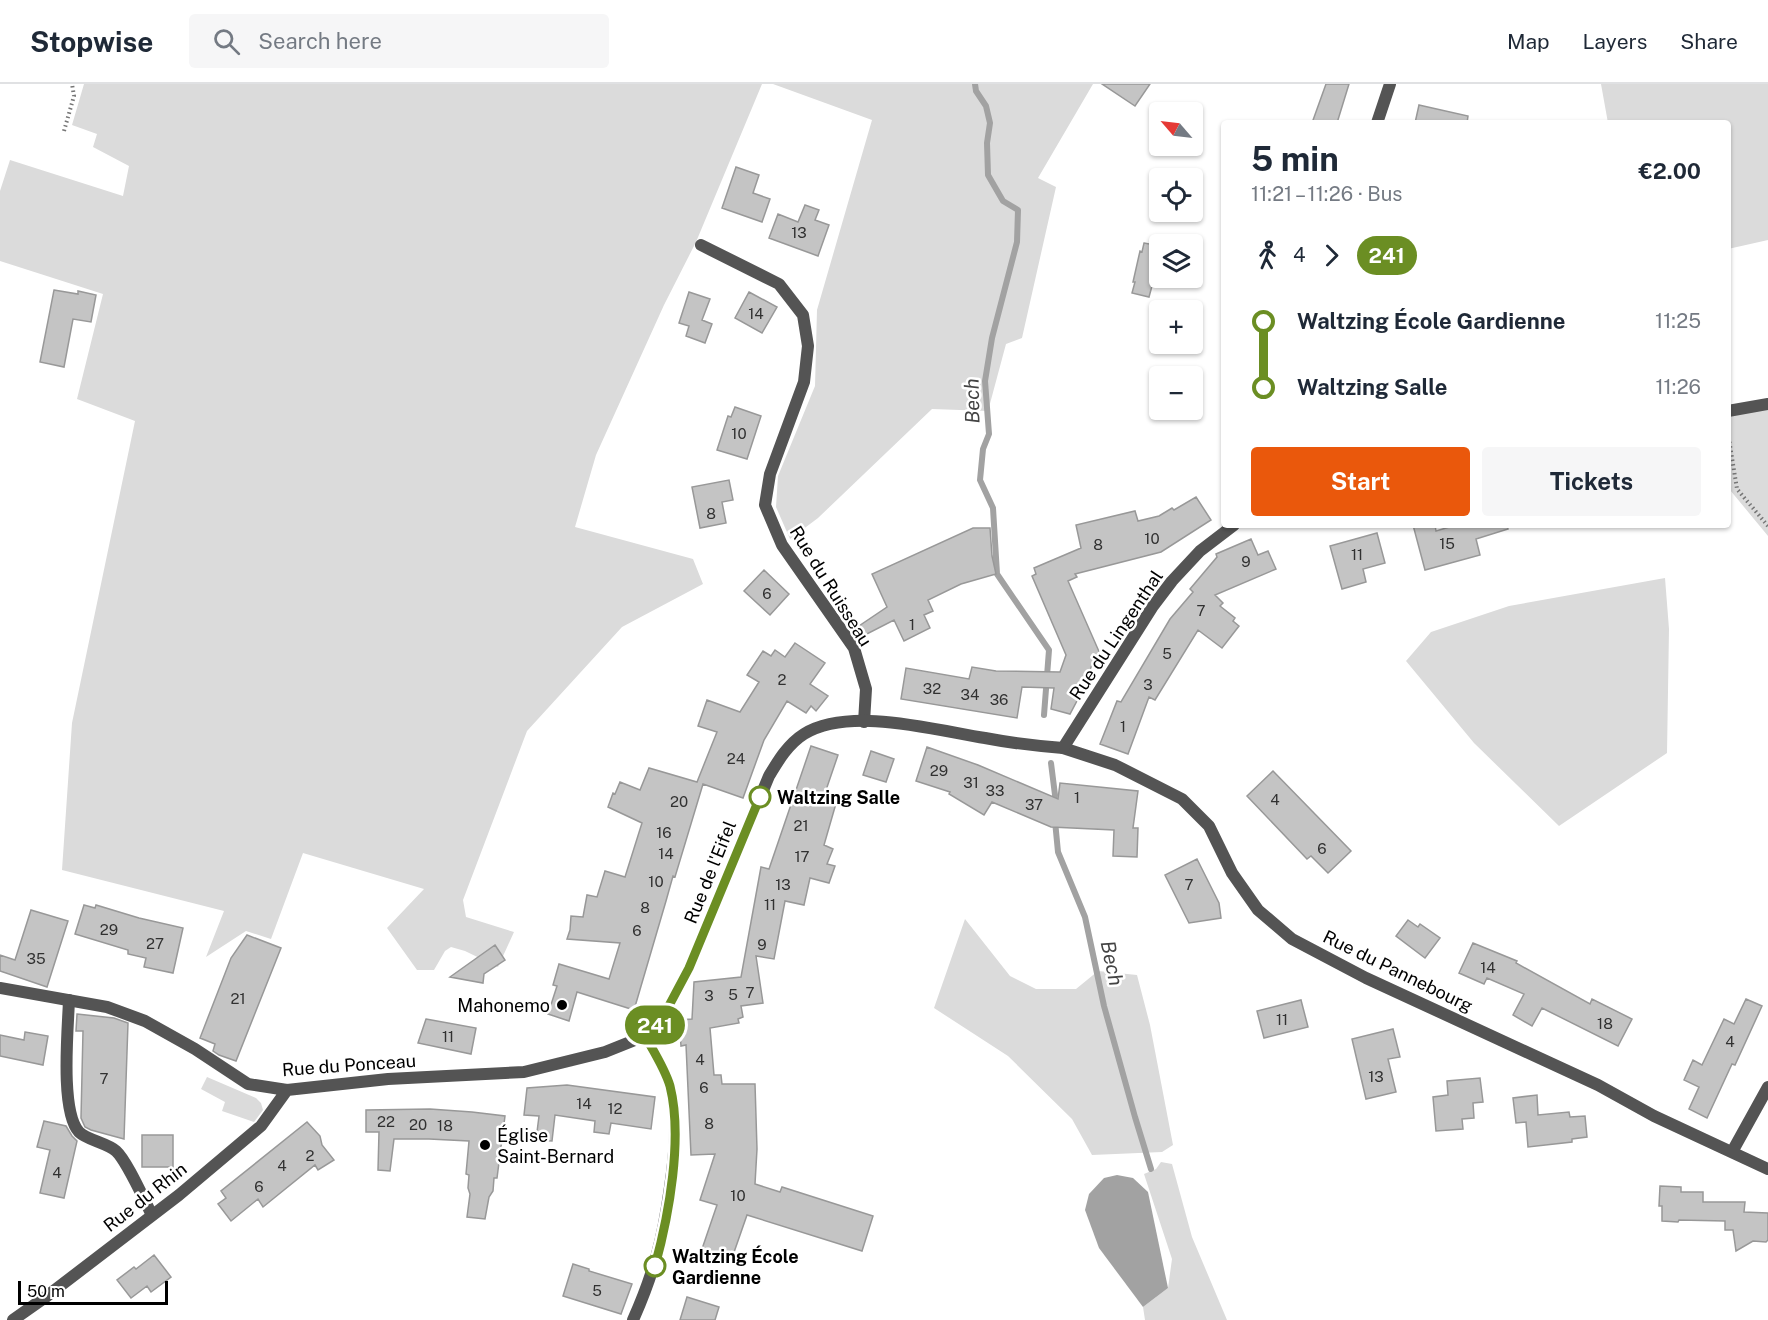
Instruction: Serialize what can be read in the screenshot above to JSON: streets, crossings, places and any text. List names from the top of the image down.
{
  "streets": {
    "street": [
      "Rue du Ruisseau",
      "Rue du Lingenthal",
      "Rue de l'Eifel",
      "Rue du Pannebourg",
      "Rue du Ponceau",
      "Rue du Rhin"
    ]
  },
  "crossings": [
    ["Rue du Ruisseau", "Rue de l'Eifel"],
    ["Rue du Lingenthal", "Rue de l'Eifel"],
    ["Rue du Lingenthal", "Rue du Pannebourg"],
    ["Rue de l'Eifel", "Rue du Pannebourg"],
    ["Rue de l'Eifel", "Rue du Ponceau"],
    ["Rue du Ponceau", "Rue du Rhin"]
  ],
  "water": ["Bech"],
  "places": [
    "Waltzing Salle",
    "Mahonemo",
    "Église Saint-Bernard",
    "Waltzing École Gardienne"
  ],
  "lines": ["bus line 241"],
  "house_numbers": [
    "13",
    "14",
    "10",
    "8",
    "10",
    "15",
    "8",
    "11",
    "9",
    "6",
    "7",
    "1",
    "5",
    "2",
    "3",
    "32",
    "34",
    "36",
    "1",
    "24",
    "29",
    "31",
    "33",
    "1",
    "4",
    "20",
    "37",
    "21",
    "16",
    "6",
    "14",
    "17",
    "10",
    "13",
    "7",
    "11",
    "8",
    "29",
    "6",
    "27",
    "9",
    "35",
    "14",
    "7",
    "5",
    "3",
    "21",
    "11",
    "18",
    "11",
    "4",
    "4",
    "13",
    "7",
    "6",
    "14",
    "12",
    "22",
    "8",
    "20",
    "18",
    "2",
    "4",
    "4",
    "6",
    "10",
    "5"
  ],
  "scale_bar": "50 m",
  "north": "top left",
  "page": {
    "header": "Stopwise",
    "search": "Search here",
    "nav": ["Map", "Layers", "Share"],
    "on_map": "241",
    "map_buttons": ["+", "−"],
    "heading": ["5 min", "11:21 – 11:26 · Bus", "€2.00"],
    "legs": ["4", "241"],
    "list": [
      {
        "name": "Waltzing École Gardienne",
        "value": "11:25"
      },
      {
        "name": "Waltzing Salle",
        "value": "11:26"
      }
    ],
    "buttons": ["Start", "Tickets"],
    "scale": "50 m"
  }
}
